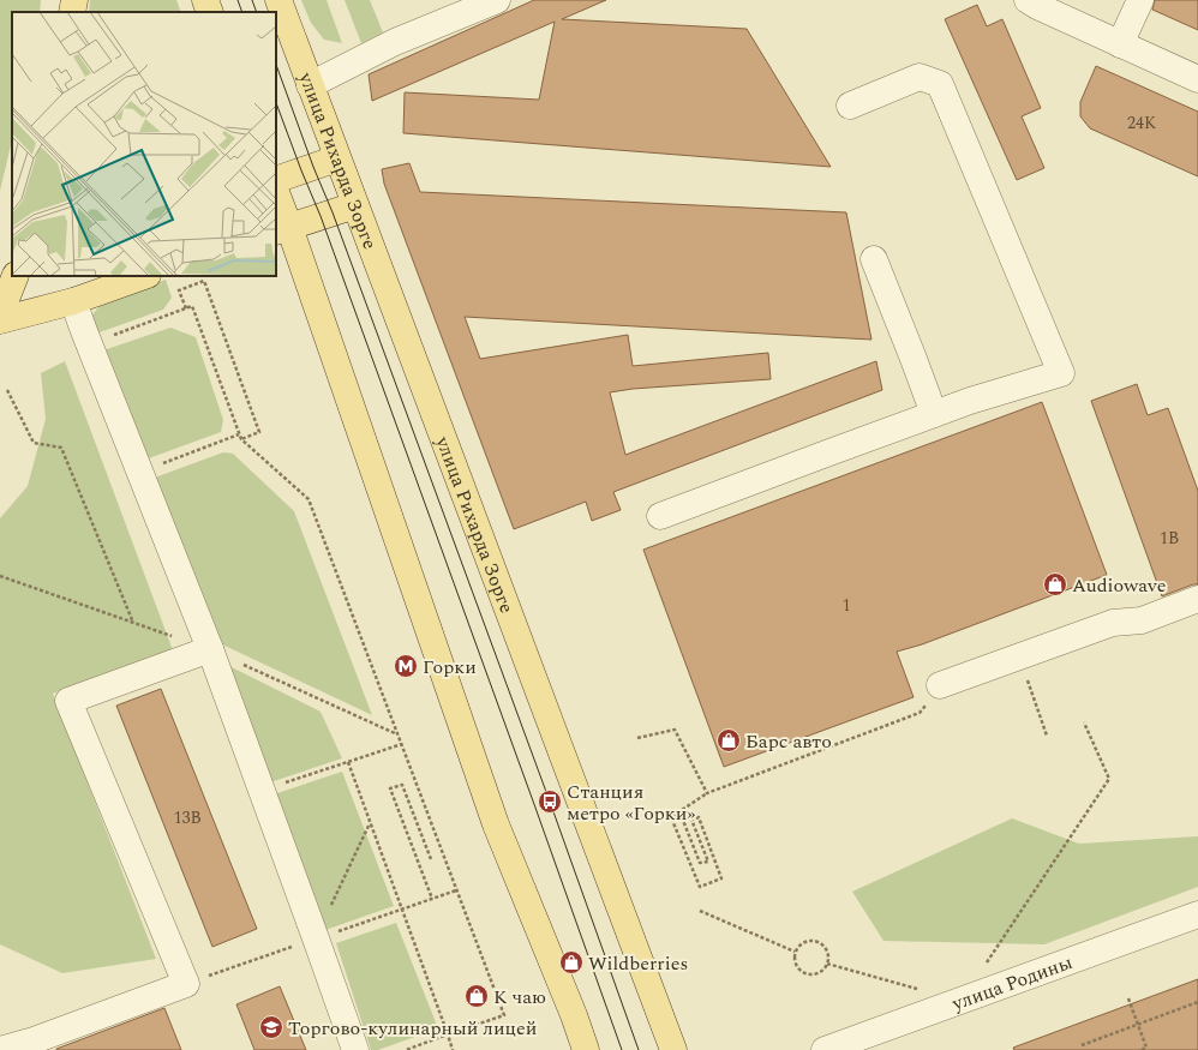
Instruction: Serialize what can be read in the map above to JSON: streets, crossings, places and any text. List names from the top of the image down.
{
  "streets": {
    "main road": ["улица Рихарда Зорге"],
    "street": ["улица Родины"]
  },
  "places": {
    "shop": [
      "Audiowave",
      "Барс авто",
      "Wildberries",
      "К чаю"
    ],
    "metro station": ["Горки"],
    "bus stop": ["Станция метро «Горки»"],
    "school or university": ["Торгово-кулинарный лицей"]
  },
  "house_numbers": [
    "24К",
    "1В",
    "1",
    "13В"
  ]
}
